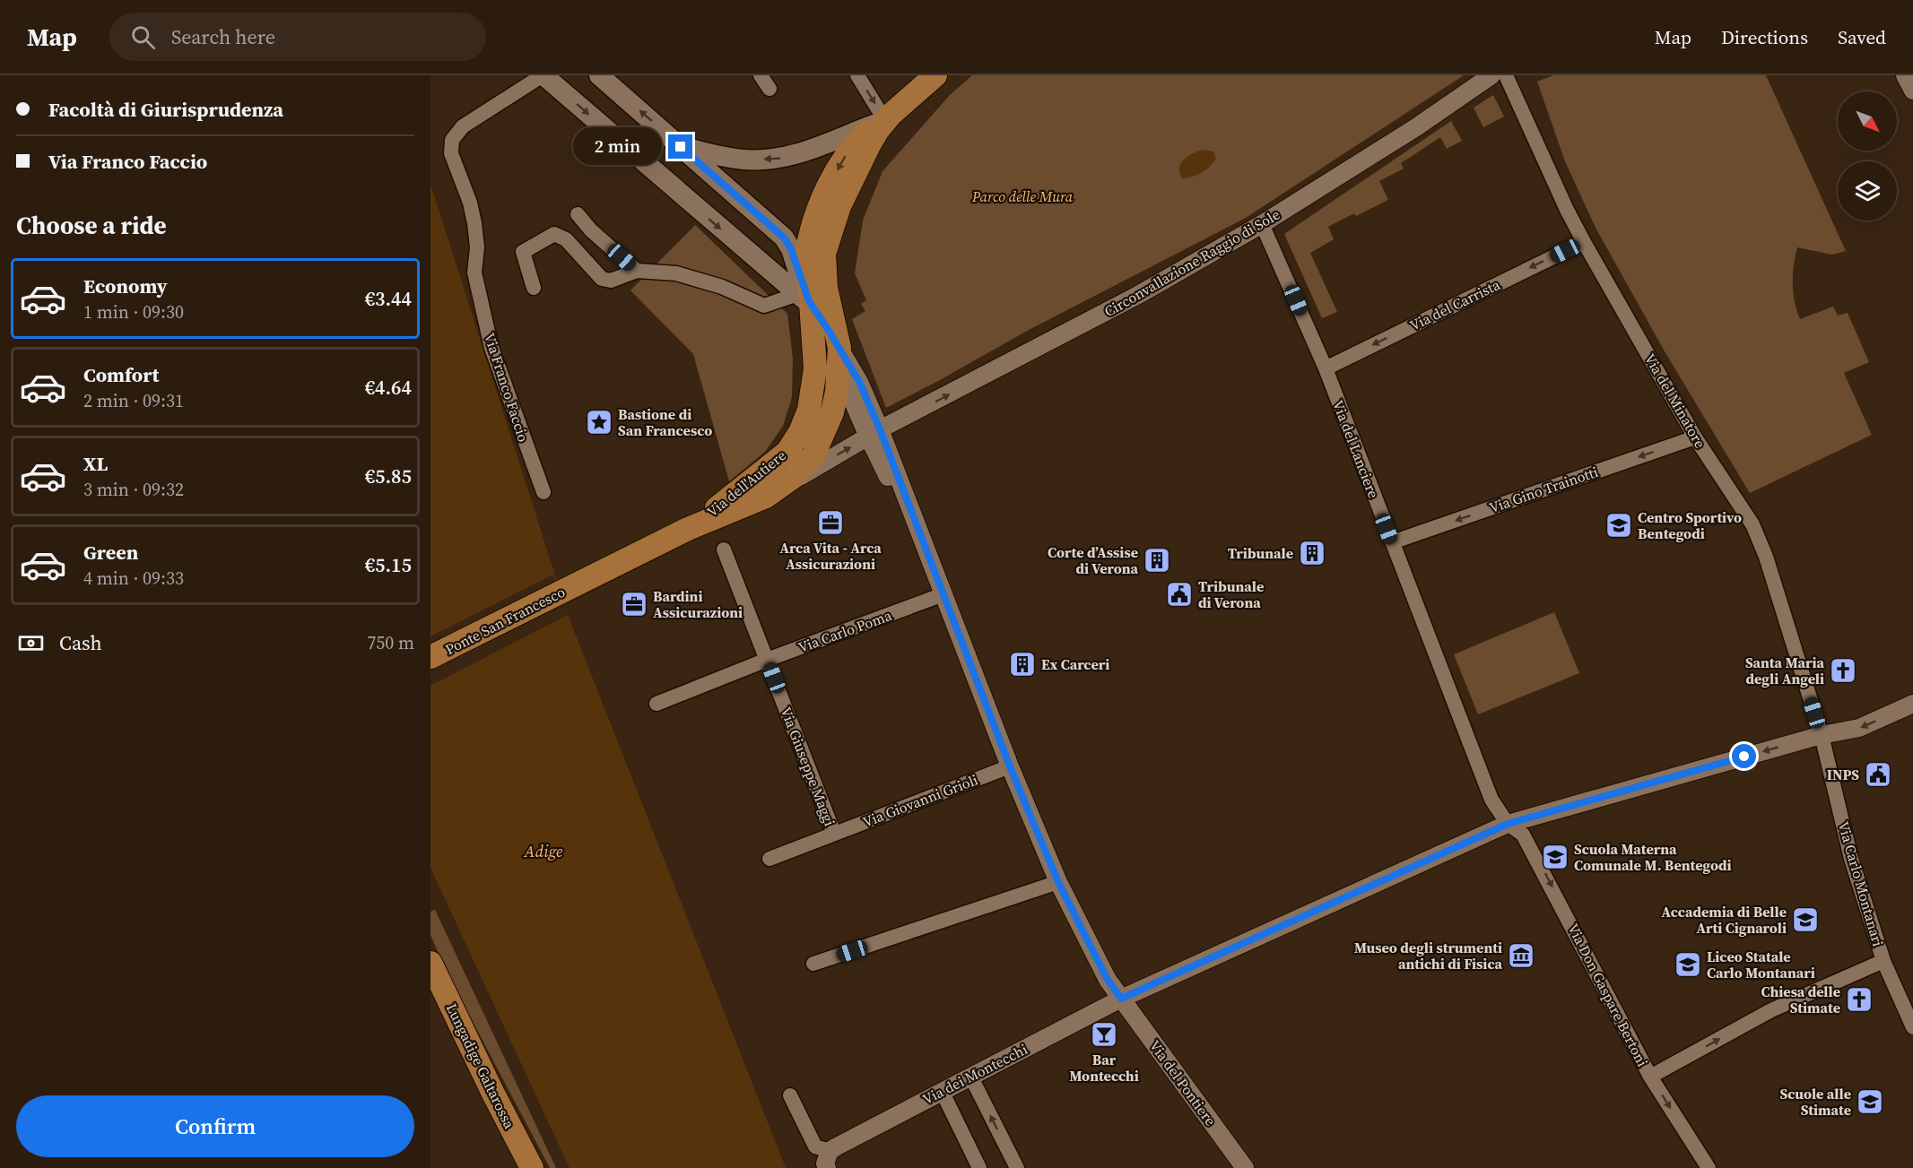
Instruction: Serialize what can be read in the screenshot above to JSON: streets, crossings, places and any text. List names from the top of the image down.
{
  "streets": {
    "main road": [
      "Via Franco Faccio",
      "Via dell'Autiere",
      "Ponte San Francesco",
      "Lungadige Galtarossa"
    ],
    "street": [
      "Circonvallazione Raggio di Sole",
      "Via del Carrista",
      "Via del Minatore",
      "Via del Lanciere",
      "Via Gino Trainotti",
      "Via Carlo Poma",
      "Via Giuseppe Maggi",
      "Via Giovanni Grioli",
      "Via Carlo Montanari",
      "Via Don Gaspare Bertoni",
      "Via dei Montecchi",
      "Via del Pontiere"
    ]
  },
  "crossings": [
    ["Circonvallazione Raggio di Sole", "Via del Lanciere"],
    ["Circonvallazione Raggio di Sole", "Via dell'Autiere"],
    ["Circonvallazione Raggio di Sole", "Via del Pontiere"],
    ["Via del Carrista", "Via del Minatore"],
    ["Via del Carrista", "Via del Lanciere"],
    ["Via Franco Faccio", "Via dell'Autiere"],
    ["Via del Minatore", "Via Gino Trainotti"],
    ["Via del Minatore", "Via Carlo Montanari"],
    ["Via del Minatore", "Via dei Montecchi"],
    ["Via del Lanciere", "Via Gino Trainotti"],
    ["Via del Lanciere", "Via Don Gaspare Bertoni"],
    ["Via del Lanciere", "Via dei Montecchi"],
    ["Via dell'Autiere", "Ponte San Francesco"],
    ["Via dell'Autiere", "Via del Pontiere"],
    ["Via Carlo Poma", "Via Giuseppe Maggi"],
    ["Via Carlo Poma", "Via del Pontiere"],
    ["Via Giuseppe Maggi", "Via Giovanni Grioli"],
    ["Via Giovanni Grioli", "Via del Pontiere"],
    ["Via Carlo Montanari", "Via dei Montecchi"],
    ["Via Don Gaspare Bertoni", "Via dei Montecchi"],
    ["Via dei Montecchi", "Via del Pontiere"]
  ],
  "one_way": [
    "Circonvallazione Raggio di Sole",
    "Via del Carrista",
    "Via Gino Trainotti",
    "Via Don Gaspare Bertoni",
    "Via dei Montecchi"
  ],
  "water": ["Adige"],
  "parks": ["Parco delle Mura"],
  "places": {
    "place": ["Bastione di San Francesco"],
    "office": ["Arca Vita - Arca Assicurazioni", "Bardini Assicurazioni"],
    "school or university": [
      "Centro Sportivo Bentegodi",
      "Scuola Materna Comunale M. Bentegodi",
      "Accademia di Belle Arti Cignaroli",
      "Liceo Statale Carlo Montanari",
      "Scuole alle Stimate"
    ],
    "building": ["Tribunale", "Corte d’Assise di Verona", "Ex Carceri"],
    "public building": ["Tribunale di Verona", "INPS"],
    "church": ["Santa Maria degli Angeli", "Chiesa delle Stimate"],
    "museum": ["Museo degli strumenti antichi di Fisica"],
    "bar": ["Bar Montecchi"]
  },
  "north": "bottom right",
  "page": {
    "header": "Map",
    "search": "Search here",
    "nav": ["Map", "Directions", "Saved"],
    "banner": ["Facoltà di Giurisprudenza", "Via Franco Faccio"],
    "bubble": "2 min",
    "heading": "Choose a ride",
    "list": [
      {
        "name": "Economy",
        "note": "1 min · 09:30",
        "value": "€3.44"
      },
      {
        "name": "Comfort",
        "note": "2 min · 09:31",
        "value": "€4.64"
      },
      {
        "name": "XL",
        "note": "3 min · 09:32",
        "value": "€5.85"
      },
      {
        "name": "Green",
        "note": "4 min · 09:33",
        "value": "€5.15"
      }
    ],
    "pay": ["Cash", "750 m"],
    "buttons": "Confirm"
  }
}
